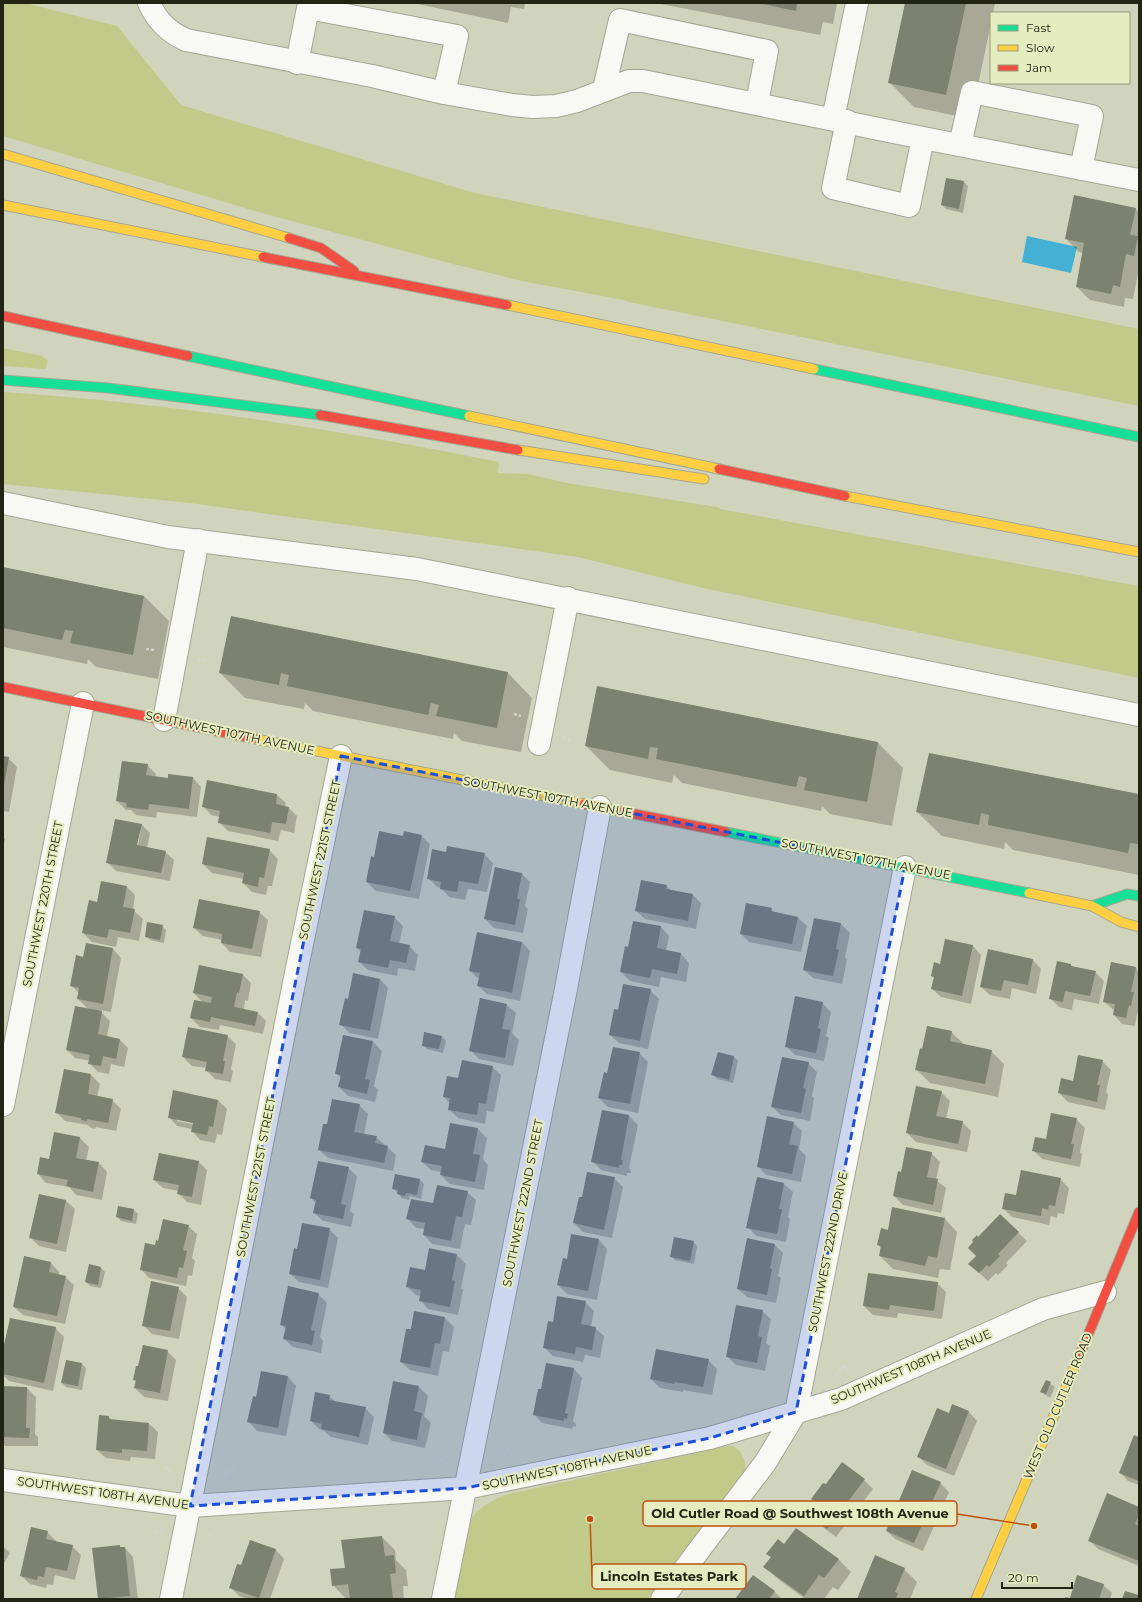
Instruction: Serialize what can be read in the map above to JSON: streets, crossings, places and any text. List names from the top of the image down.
{
  "streets": {
    "main road": ["SOUTHWEST 107TH AVENUE", "WEST OLD CUTLER ROAD"],
    "street": [
      "SOUTHWEST 221ST STREET",
      "SOUTHWEST 220TH STREET",
      "SOUTHWEST 222ND STREET",
      "SOUTHWEST 222ND DRIVE",
      "SOUTHWEST 108TH AVENUE"
    ]
  },
  "crossings": [
    ["SOUTHWEST 107TH AVENUE", "SOUTHWEST 221ST STREET"],
    ["SOUTHWEST 107TH AVENUE", "SOUTHWEST 220TH STREET"],
    ["SOUTHWEST 107TH AVENUE", "SOUTHWEST 222ND STREET"],
    ["SOUTHWEST 107TH AVENUE", "SOUTHWEST 222ND DRIVE"],
    ["SOUTHWEST 221ST STREET", "SOUTHWEST 108TH AVENUE"],
    ["SOUTHWEST 222ND STREET", "SOUTHWEST 108TH AVENUE"],
    ["SOUTHWEST 222ND DRIVE", "SOUTHWEST 108TH AVENUE"],
    ["SOUTHWEST 108TH AVENUE", "WEST OLD CUTLER ROAD"]
  ],
  "places": ["Lincoln Estates Park", "Old Cutler Road @ Southwest 108th Avenue"],
  "legend": ["Fast", "Slow", "Jam"],
  "scale_bar": "20 m"
}
